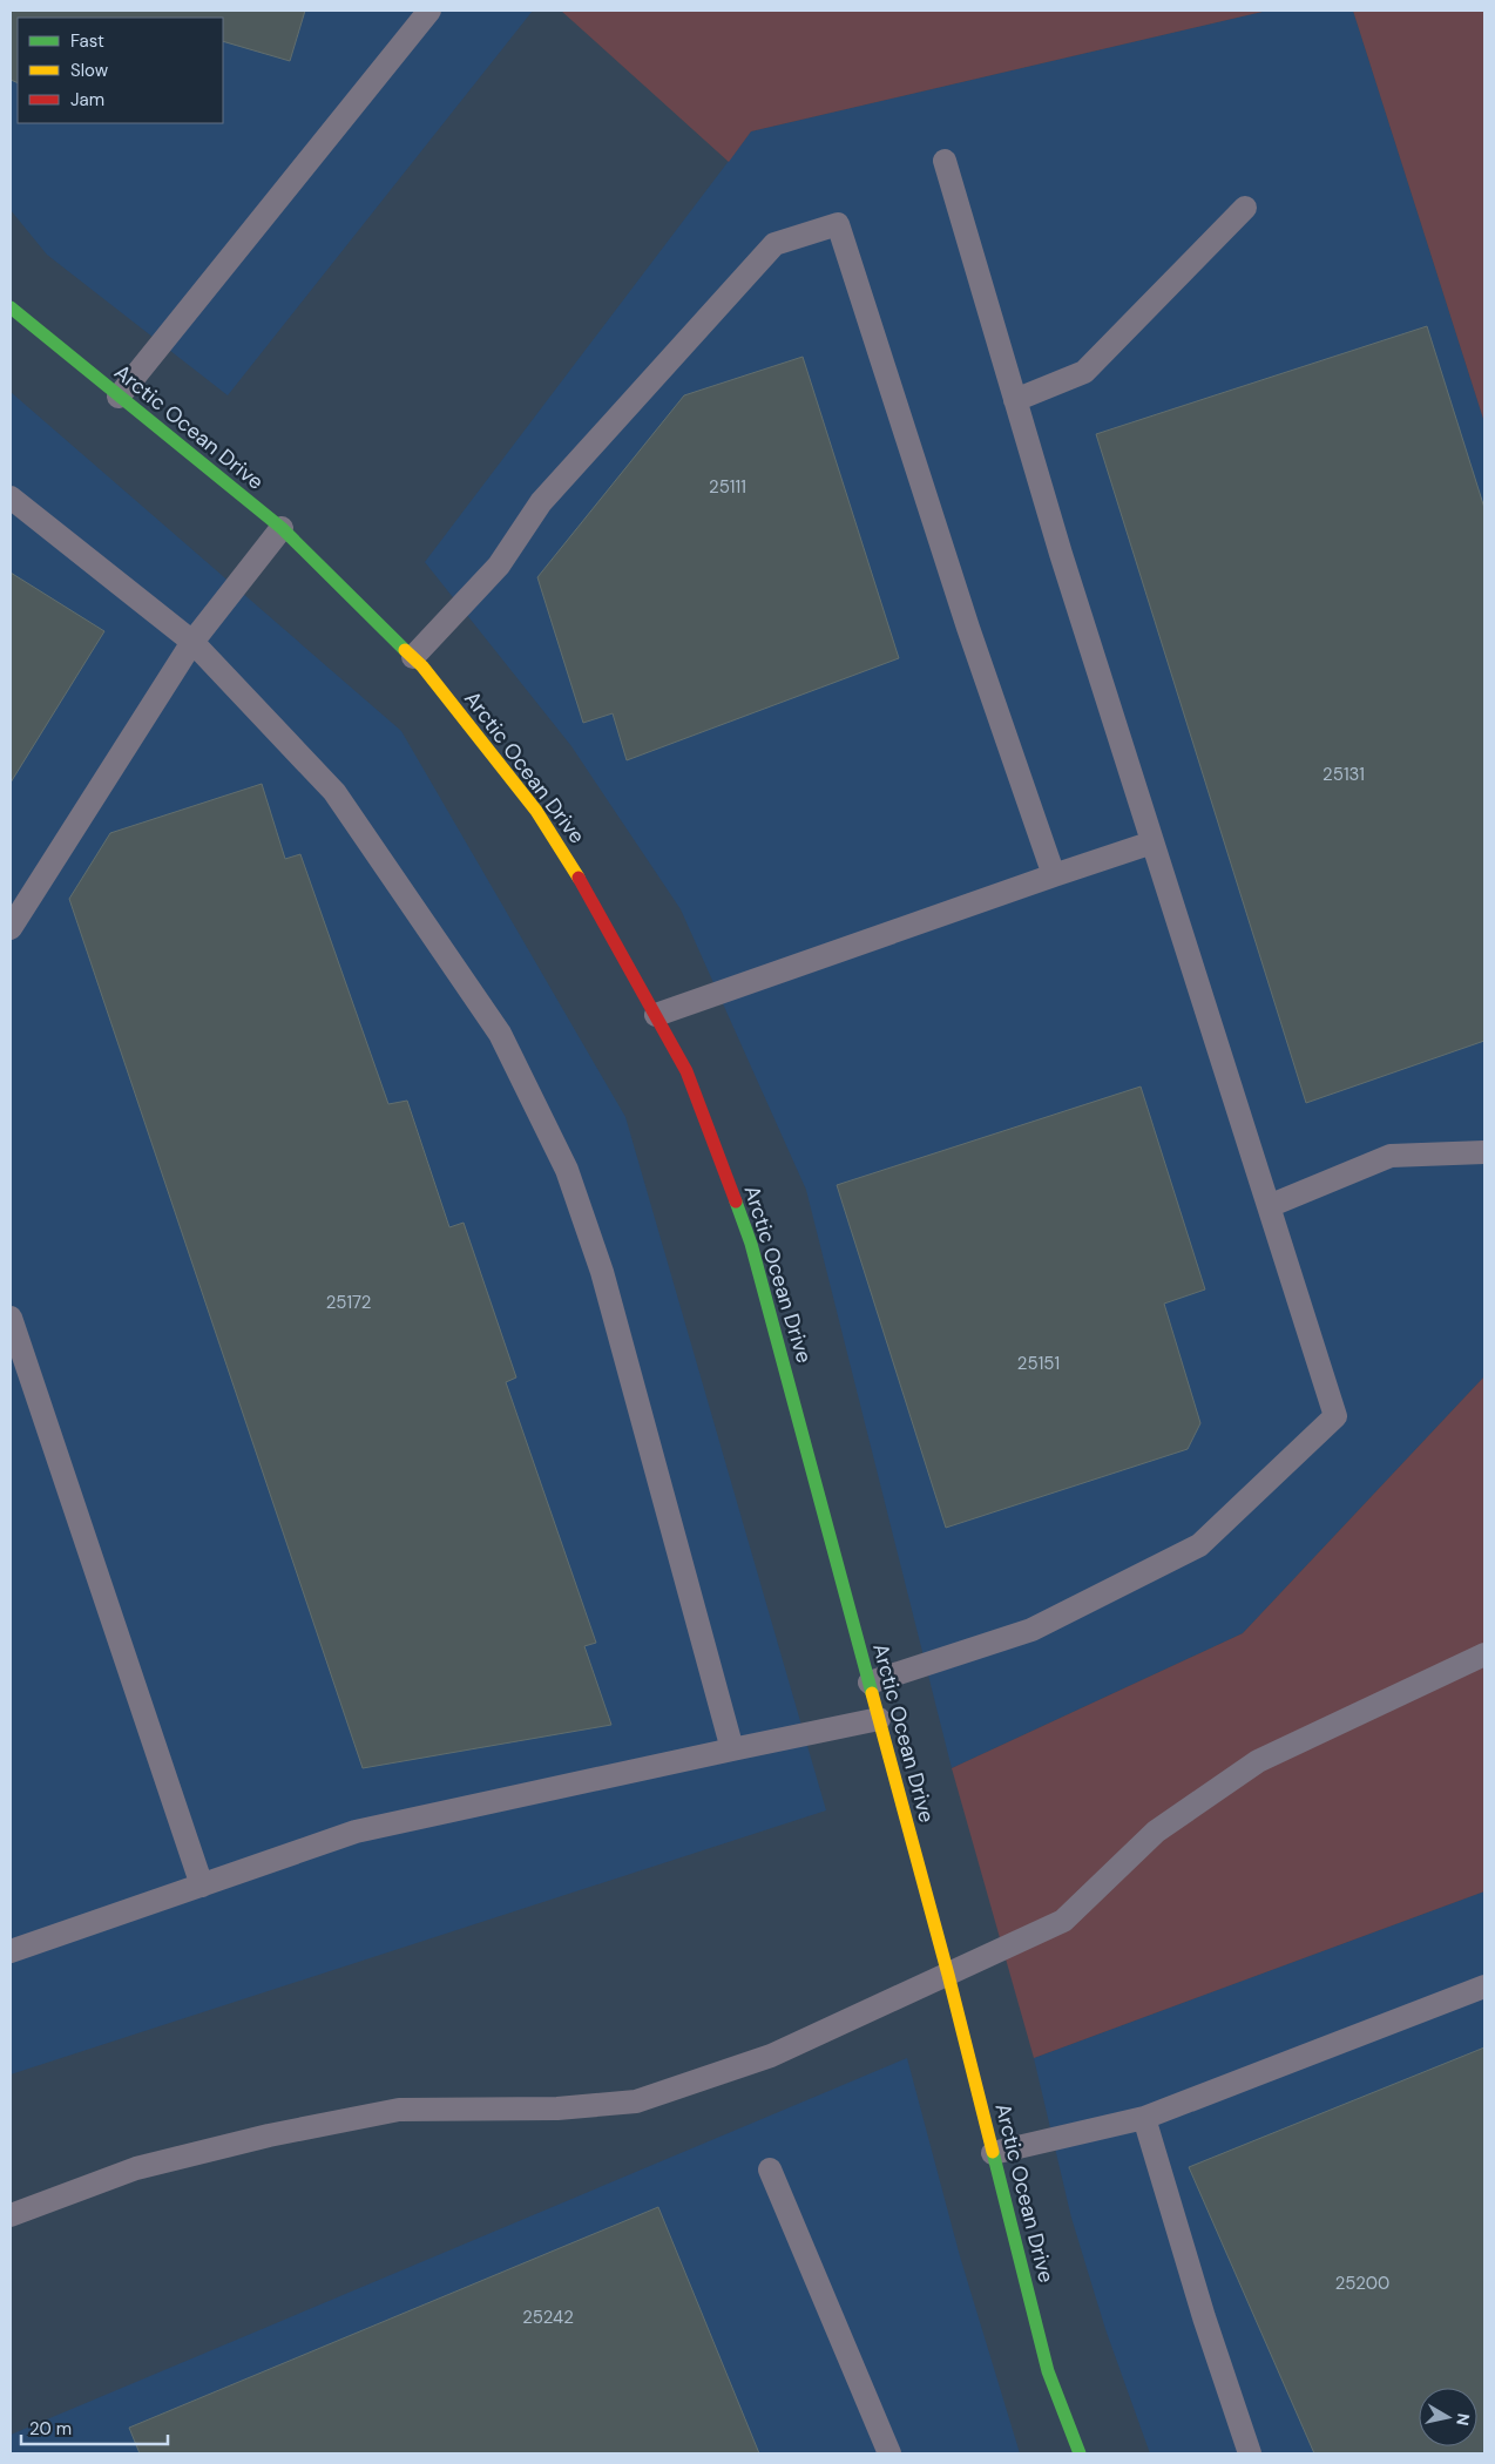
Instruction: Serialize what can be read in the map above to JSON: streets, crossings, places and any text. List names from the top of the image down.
{
  "streets": {
    "street": ["Arctic Ocean Drive"]
  },
  "house_numbers": [
    "25111",
    "25131",
    "25172",
    "25151",
    "25200",
    "25242"
  ],
  "legend": ["Fast", "Slow", "Jam"],
  "scale_bar": "20 m",
  "north": "right"
}
